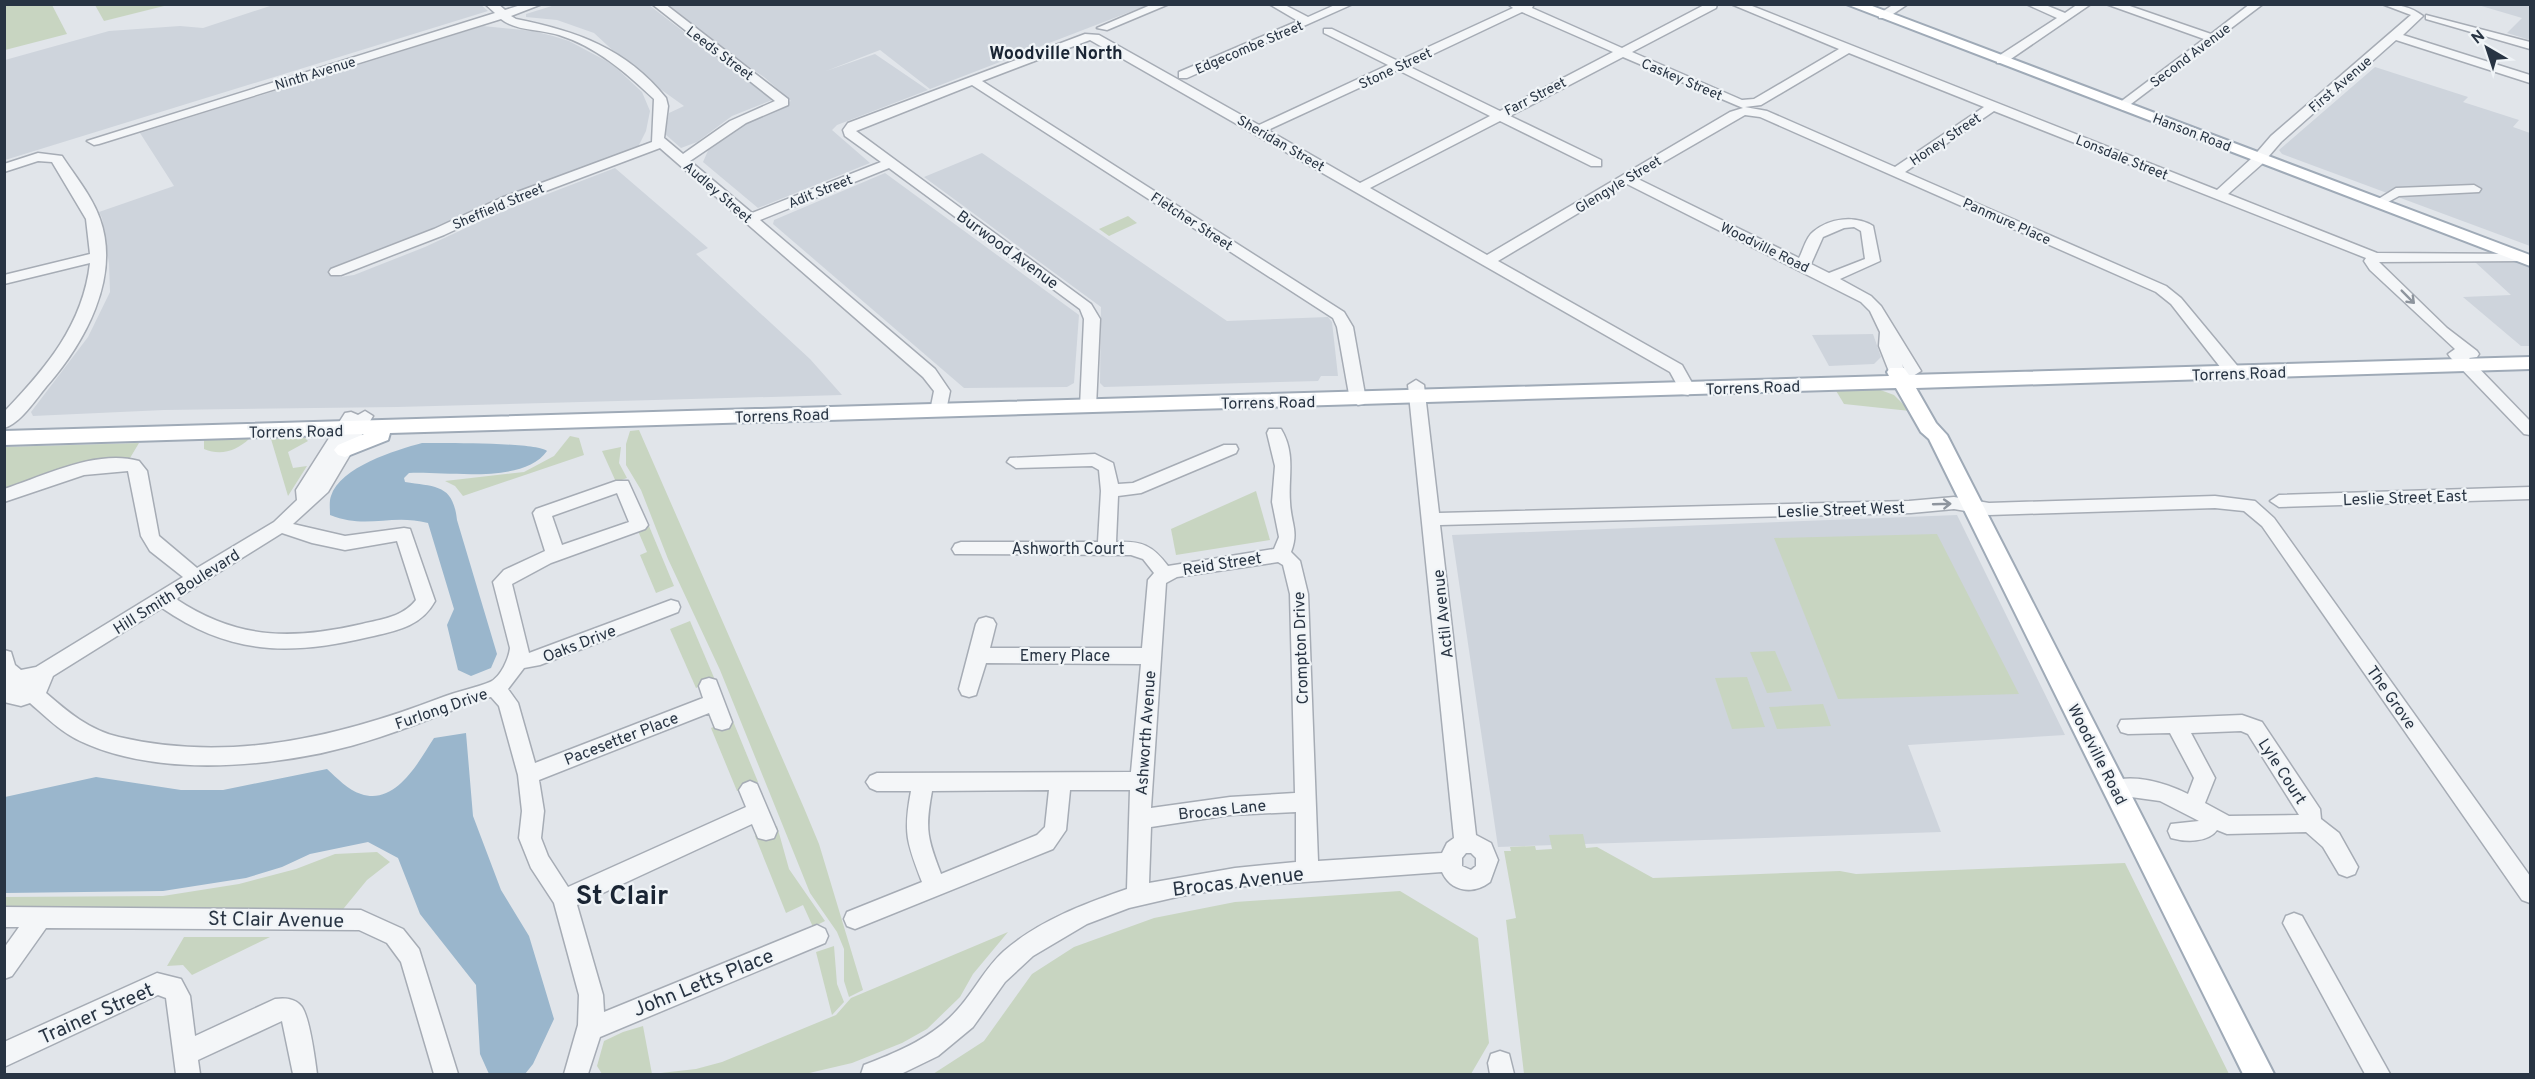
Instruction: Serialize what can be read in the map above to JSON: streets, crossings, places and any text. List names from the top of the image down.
{
  "streets": {
    "main road": ["Hanson Road", "Woodville Road", "Torrens Road"],
    "street": [
      "Edgecombe Street",
      "Leeds Street",
      "Second Avenue",
      "Stone Street",
      "Ninth Avenue",
      "Caskey Street",
      "First Avenue",
      "Farr Street",
      "Honey Street",
      "Sheridan Street",
      "Lonsdale Street",
      "Glengyle Street",
      "Adit Street",
      "Audley Street",
      "Sheffield Street",
      "Fletcher Street",
      "Panmure Place",
      "Burwood Avenue",
      "Leslie Street East",
      "Leslie Street West",
      "Ashworth Court",
      "Reid Street",
      "Hill Smith Boulevard",
      "Actil Avenue",
      "Oaks Drive",
      "Crompton Drive",
      "Emery Place",
      "The Grove",
      "Furlong Drive",
      "Ashworth Avenue",
      "Pacesetter Place",
      "Lyle Court",
      "Brocas Lane",
      "Brocas Avenue",
      "St Clair Avenue",
      "John Letts Place",
      "Trainer Street"
    ]
  },
  "crossings": [
    ["Leeds Street", "Audley Street"],
    ["Second Avenue", "Hanson Road"],
    ["Stone Street", "Caskey Street"],
    ["Stone Street", "Sheridan Street"],
    ["Caskey Street", "Farr Street"],
    ["Caskey Street", "Lonsdale Street"],
    ["First Avenue", "Hanson Road"],
    ["First Avenue", "Lonsdale Street"],
    ["Farr Street", "Sheridan Street"],
    ["Honey Street", "Lonsdale Street"],
    ["Honey Street", "Panmure Place"],
    ["Sheridan Street", "Glengyle Street"],
    ["Sheridan Street", "Fletcher Street"],
    ["Sheridan Street", "Burwood Avenue"],
    ["Sheridan Street", "Torrens Road"],
    ["Glengyle Street", "Panmure Place"],
    ["Glengyle Street", "Woodville Road"],
    ["Adit Street", "Audley Street"],
    ["Adit Street", "Burwood Avenue"],
    ["Audley Street", "Sheffield Street"],
    ["Audley Street", "Torrens Road"],
    ["Fletcher Street", "Torrens Road"],
    ["Panmure Place", "Torrens Road"],
    ["Woodville Road", "Torrens Road"],
    ["Woodville Road", "Leslie Street West"],
    ["Woodville Road", "Lyle Court"],
    ["Burwood Avenue", "Torrens Road"],
    ["Torrens Road", "Hill Smith Boulevard"],
    ["Torrens Road", "Actil Avenue"],
    ["Leslie Street West", "Actil Avenue"],
    ["Leslie Street West", "The Grove"],
    ["Ashworth Court", "Reid Street"],
    ["Ashworth Court", "Ashworth Avenue"],
    ["Reid Street", "Crompton Drive"],
    ["Reid Street", "Ashworth Avenue"],
    ["Hill Smith Boulevard", "Furlong Drive"],
    ["Actil Avenue", "Brocas Avenue"],
    ["Oaks Drive", "Furlong Drive"],
    ["Crompton Drive", "Brocas Lane"],
    ["Crompton Drive", "Brocas Avenue"],
    ["Emery Place", "Ashworth Avenue"],
    ["Furlong Drive", "Pacesetter Place"],
    ["Furlong Drive", "John Letts Place"],
    ["Ashworth Avenue", "Brocas Lane"],
    ["Ashworth Avenue", "Brocas Avenue"]
  ],
  "one_way": ["Leslie Street West"],
  "districts": ["Woodville North", "St Clair"],
  "north": "top left"
}
